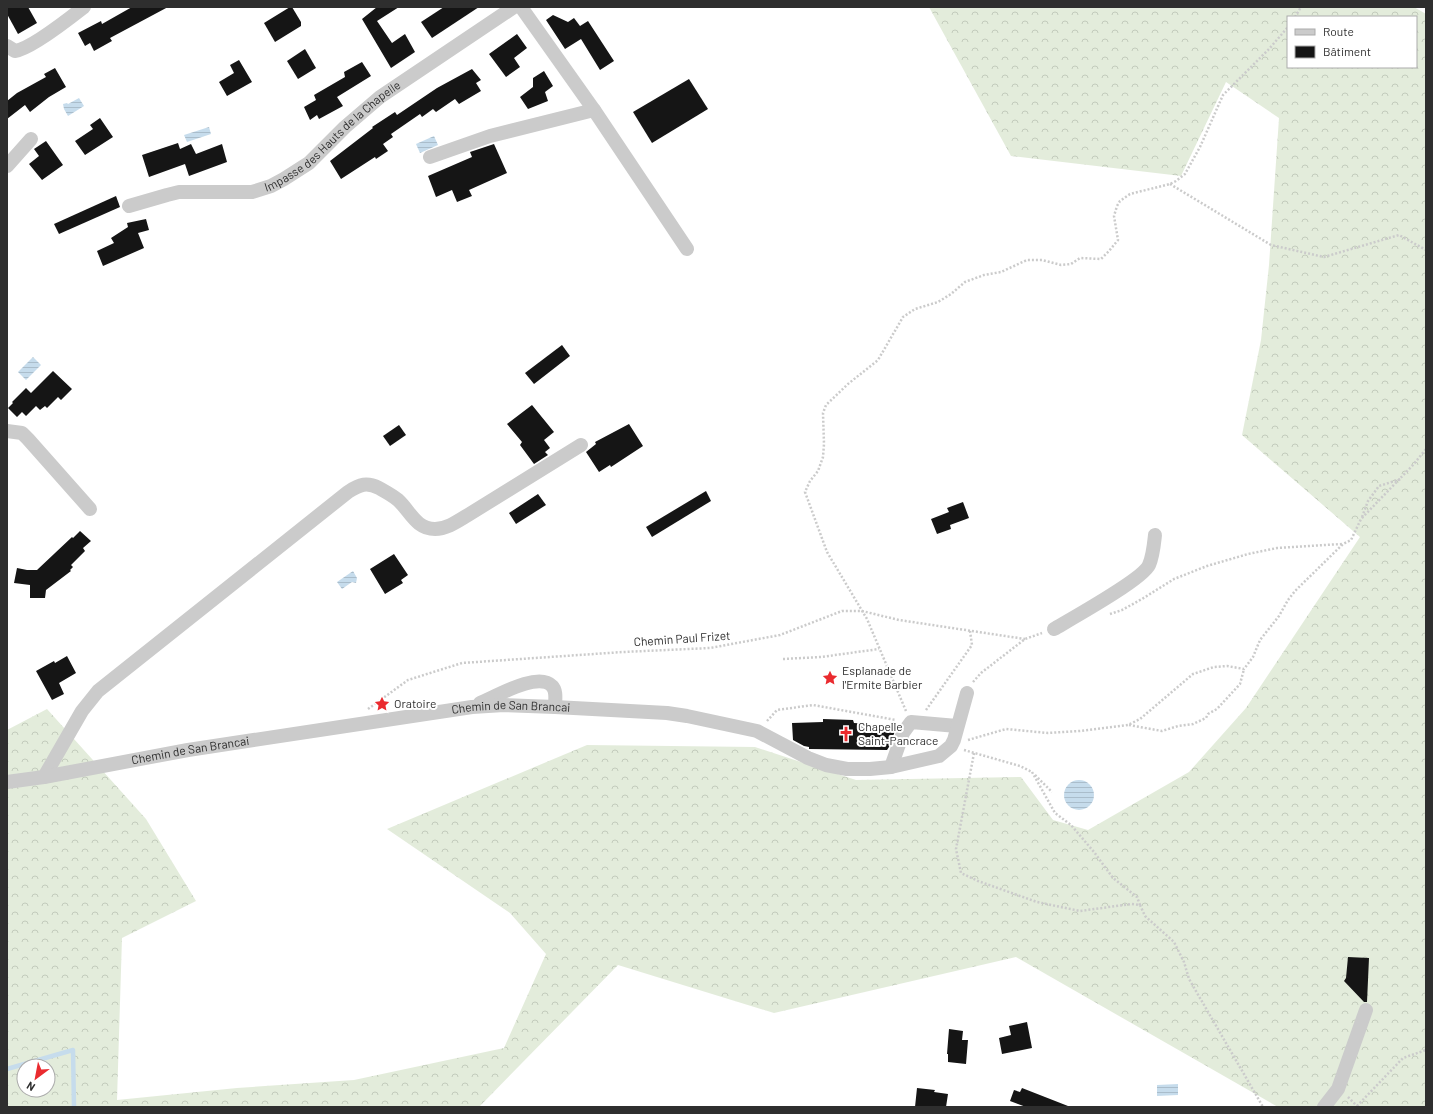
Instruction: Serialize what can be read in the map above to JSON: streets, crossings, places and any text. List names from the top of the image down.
{
  "streets": {
    "street": ["Impasse des Hauts de la Chapelle", "Chemin de San Brancai"],
    "path": ["Chemin Paul Frizet"]
  },
  "places": {
    "place": ["Esplanade de l'Ermite Barbier", "Oratoire"],
    "church": ["Chapelle Saint-Pancrace"]
  },
  "legend": ["Route", "Bâtiment"],
  "north": "bottom left"
}
